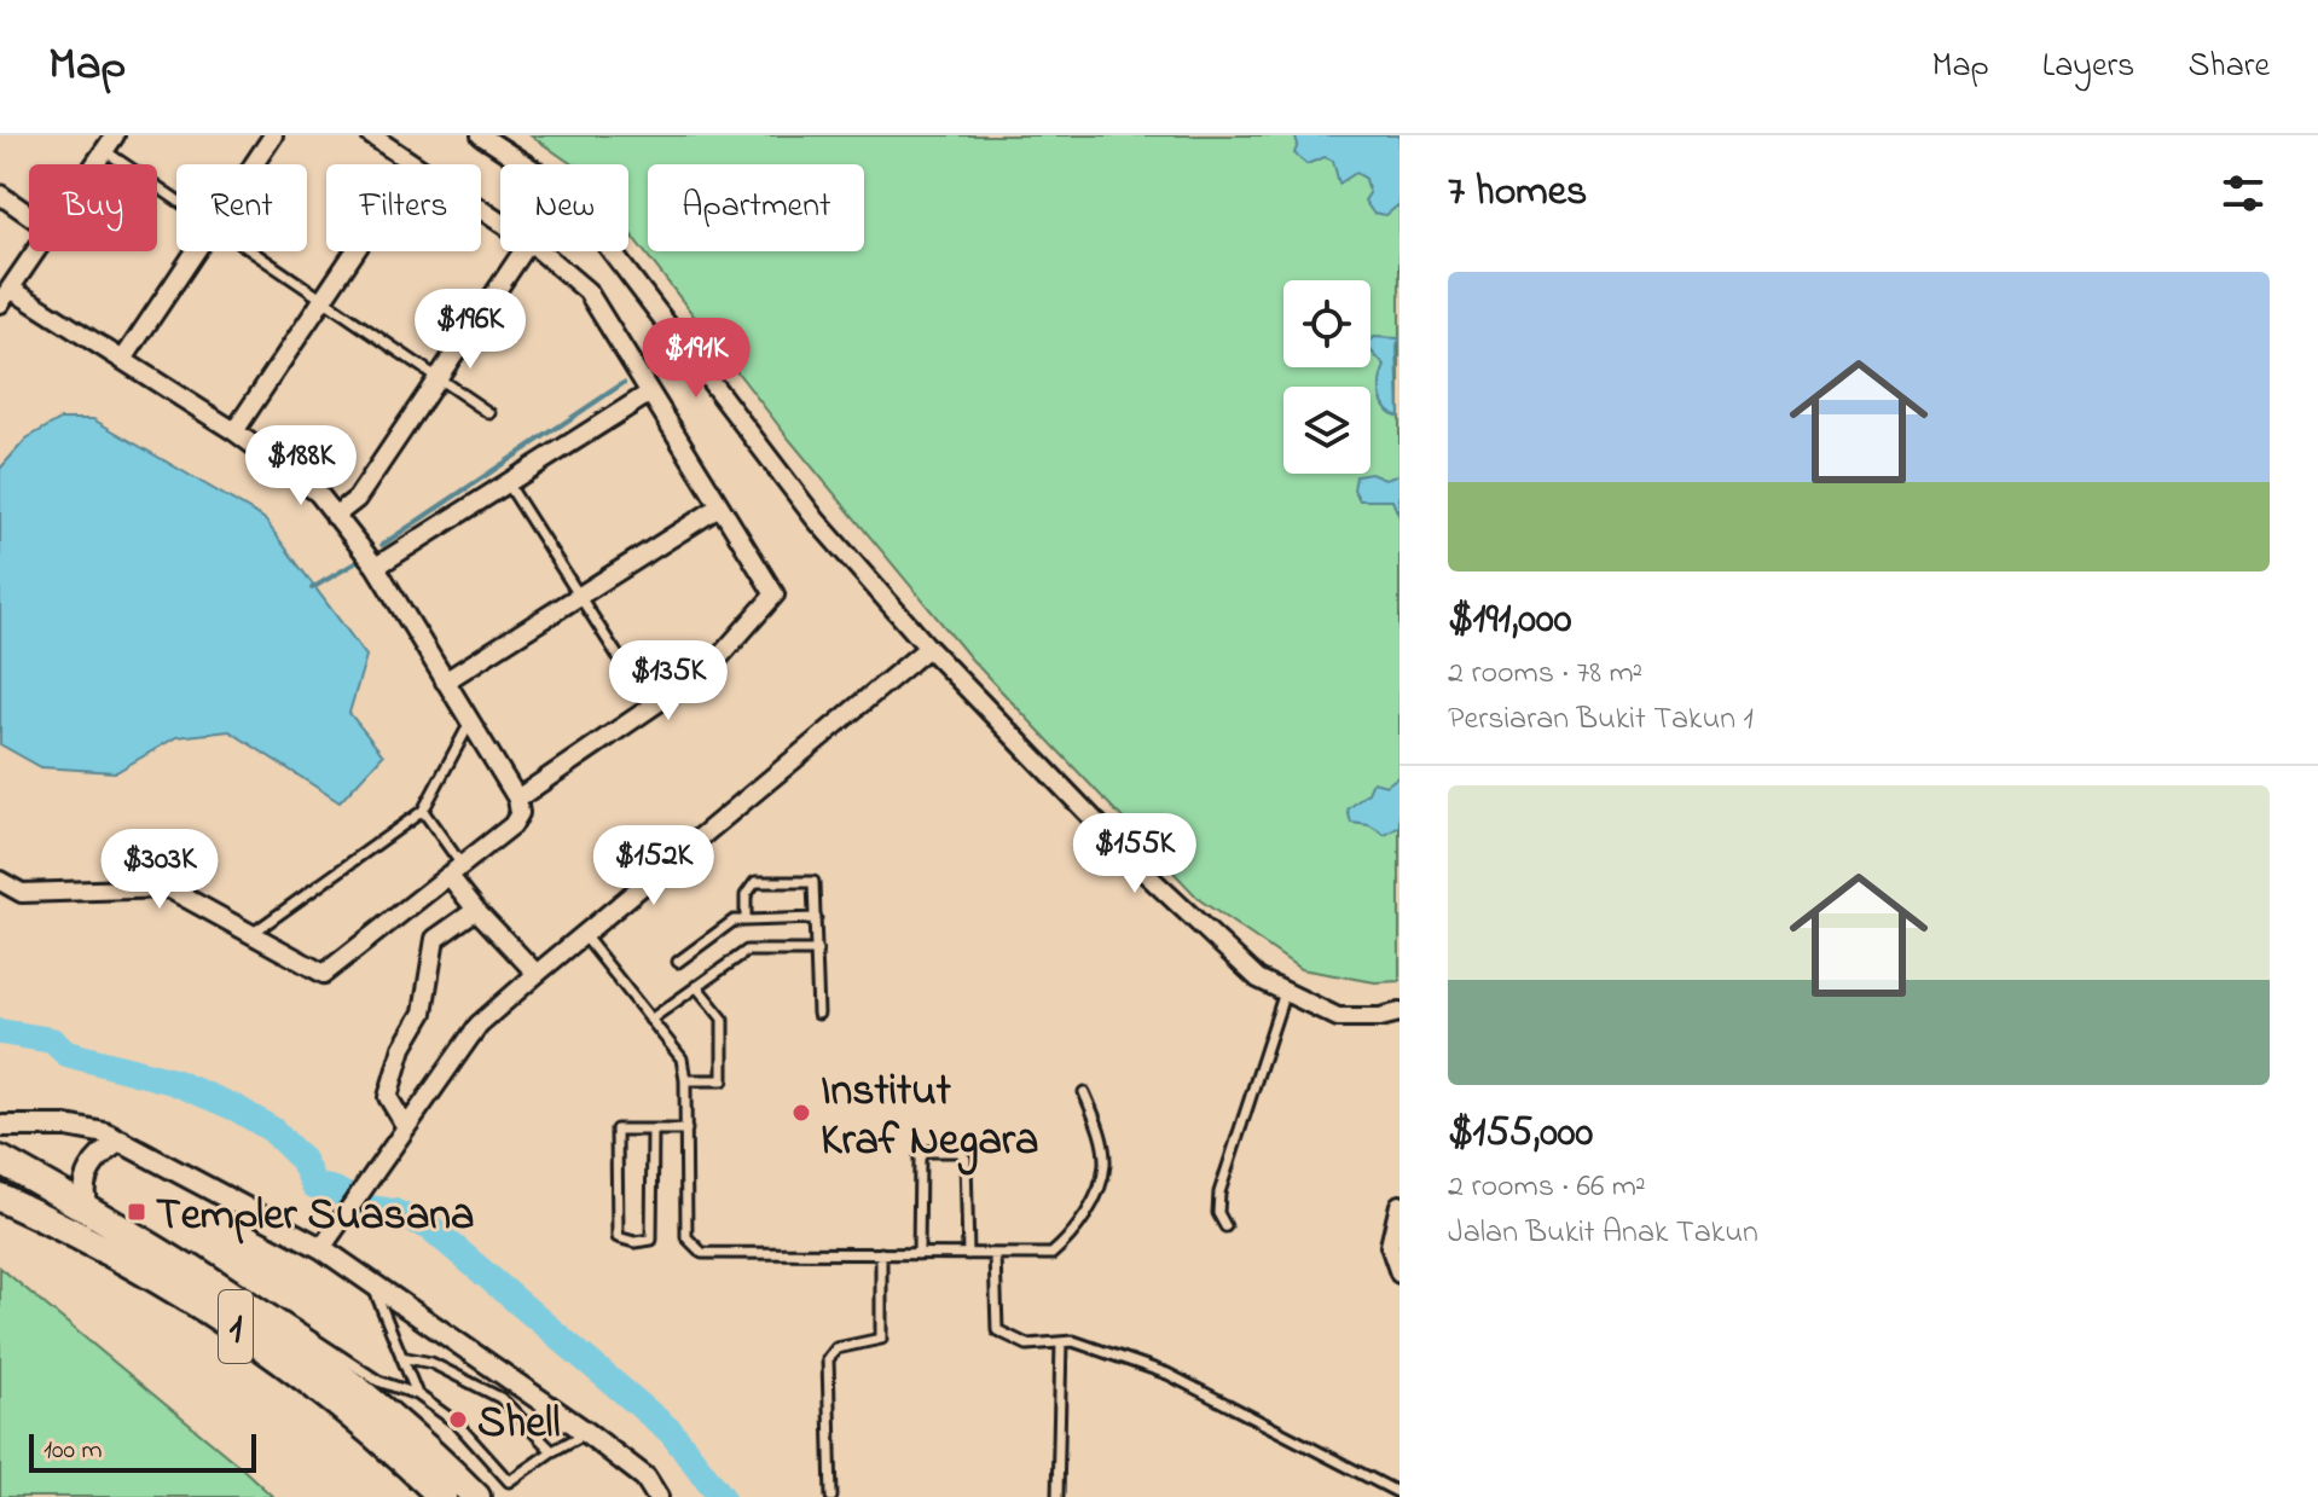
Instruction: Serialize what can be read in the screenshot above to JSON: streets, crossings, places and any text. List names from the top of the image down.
{
  "streets": {
    "highway": ["1"]
  },
  "places": {
    "other": ["Institut Kraf Negara", "Shell"],
    "transit": ["Templer Suasana"]
  },
  "scale_bar": "100 m",
  "page": {
    "header": "Map",
    "nav": ["Map", "Layers", "Share"],
    "heading": "7 homes",
    "chip": [
      "Buy",
      "Rent",
      "Filters",
      "New",
      "Apartment"
    ],
    "list": [
      {
        "name": "$191,000",
        "note": "2 rooms · 78 m² · Persiaran Bukit Takun 1"
      },
      {
        "name": "$155,000",
        "note": "2 rooms · 66 m² · Jalan Bukit Anak Takun"
      }
    ],
    "price": [
      "$196K",
      "$191K",
      "$188K",
      "$135K",
      "$155K",
      "$152K",
      "$303K"
    ],
    "scale": "100 m"
  }
}
